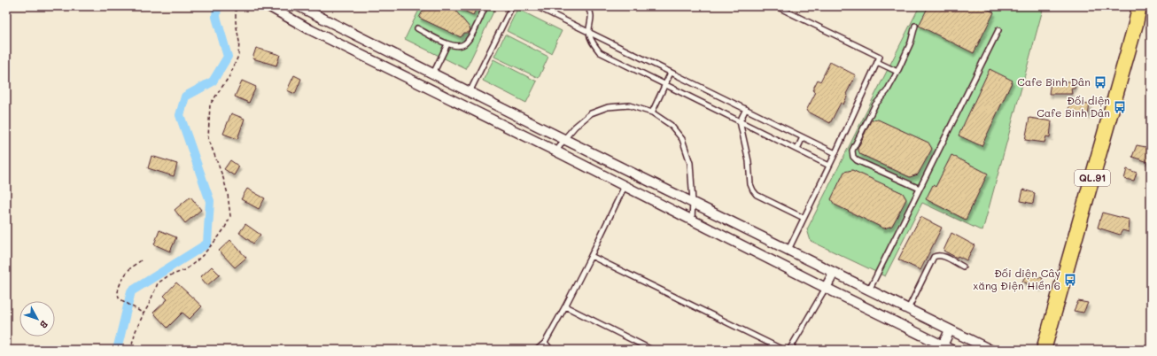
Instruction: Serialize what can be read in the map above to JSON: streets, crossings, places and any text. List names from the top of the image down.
{
  "streets": {
    "highway": ["QL.91"]
  },
  "places": {
    "bus stop": ["Cafe Bình Dân", "Đối diện Cafe Bình Dân", "Đối diện Cây xăng Điện Hiền 6"]
  },
  "north": "bottom right"
}
